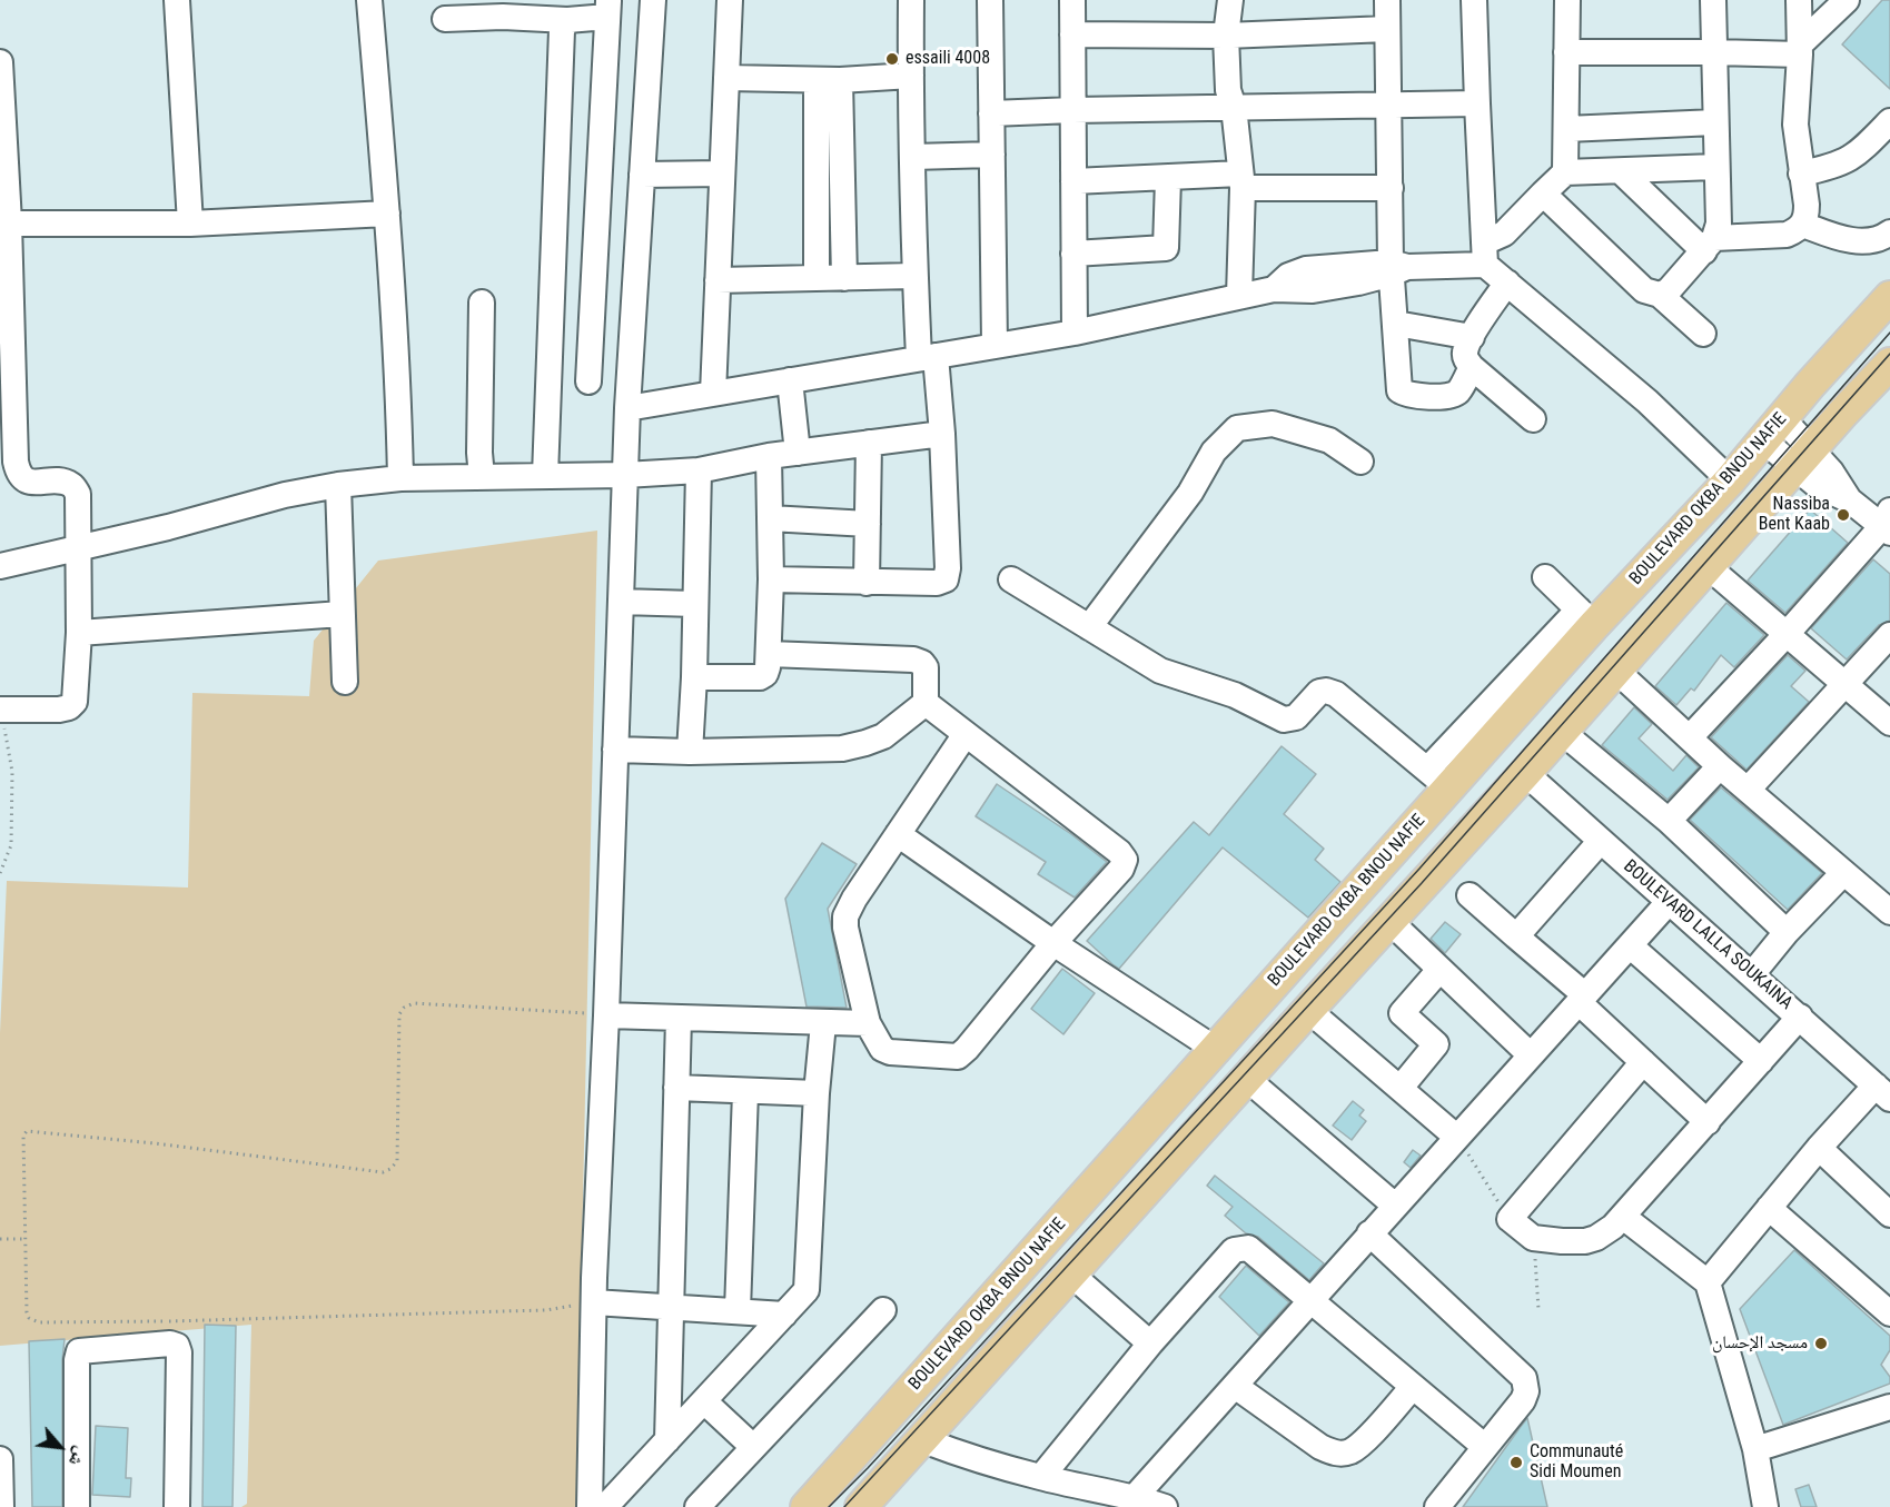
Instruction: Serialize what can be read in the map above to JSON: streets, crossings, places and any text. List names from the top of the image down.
{
  "streets": {
    "main road": ["BOULEVARD OKBA BNOU NAFIE"],
    "street": ["BOULEVARD LALLA SOUKAINA"]
  },
  "places": [
    "essaili 4008",
    "Nassiba Bent Kaab",
    "مسجد الإحسان",
    "Communauté Sidi Moumen"
  ],
  "north": "bottom right"
}
